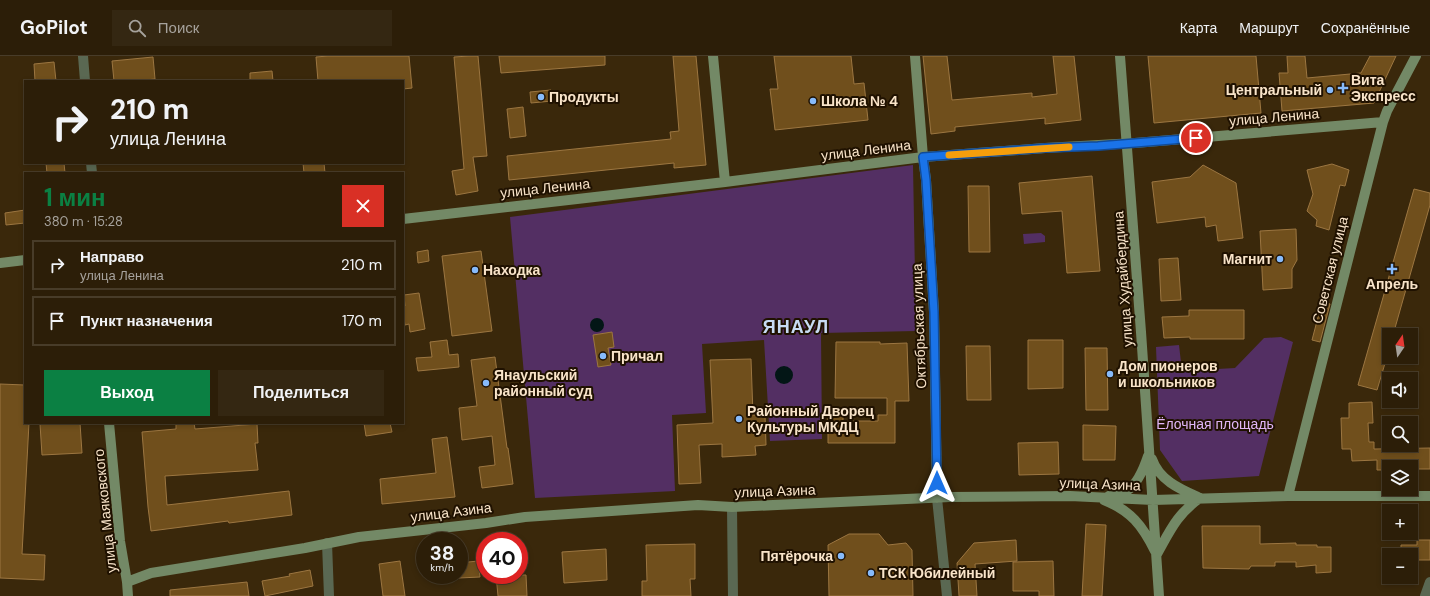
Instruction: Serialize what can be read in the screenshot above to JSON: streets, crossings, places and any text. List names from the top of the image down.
{
  "streets": {
    "street": [
      "улица Ленина",
      "Советская улица",
      "улица Худайбердина",
      "Октябрьская улица",
      "улица Азина",
      "улица Маяковского"
    ]
  },
  "crossings": [
    ["улица Ленина", "Советская улица"],
    ["улица Ленина", "улица Худайбердина"],
    ["улица Ленина", "Октябрьская улица"],
    ["Советская улица", "улица Азина"],
    ["улица Худайбердина", "улица Азина"],
    ["Октябрьская улица", "улица Азина"],
    ["улица Азина", "улица Маяковского"]
  ],
  "districts": ["ЯНАУЛ"],
  "parks": ["Ёлочная площадь"],
  "places": {
    "health": ["Вита Экспресс", "Апрель"],
    "other": [
      "Центральный",
      "Продукты",
      "Школа № 4",
      "Магнит",
      "Находка",
      "Причал",
      "Дом пионеров и школьников",
      "Янаульский районный суд",
      "Районный Дворец Культуры МКДЦ",
      "Пятёрочка",
      "ТСК Юбилейный"
    ]
  },
  "north": "top",
  "page": {
    "header": "GoPilot",
    "search": "Поиск",
    "nav": ["Карта", "Маршрут", "Сохранённые"],
    "turn": ["210 m", "улица Ленина"],
    "heading": ["1 мин", "380 m · 15:28"],
    "list": [
      {
        "name": "Направо",
        "note": "улица Ленина",
        "value": "210 m"
      },
      {
        "name": "Пункт назначения",
        "value": "170 m"
      }
    ],
    "map_buttons": ["+", "−"],
    "buttons": ["Выход", "Поделиться"],
    "speed": "38 km/h",
    "limit": "40"
  }
}
